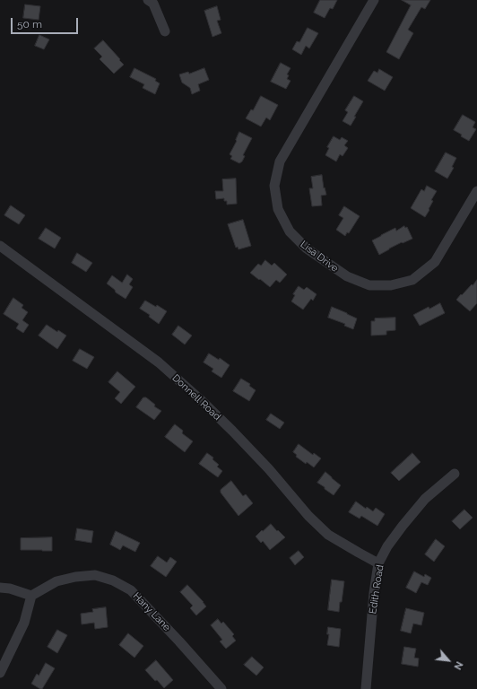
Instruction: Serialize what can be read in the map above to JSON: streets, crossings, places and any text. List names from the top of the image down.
{
  "streets": {
    "street": [
      "Lisa Drive",
      "Donnell Road",
      "Edith Road",
      "Hany Lane"
    ]
  },
  "crossings": [
    ["Donnell Road", "Edith Road"]
  ],
  "scale_bar": "50 m",
  "north": "bottom right"
}
